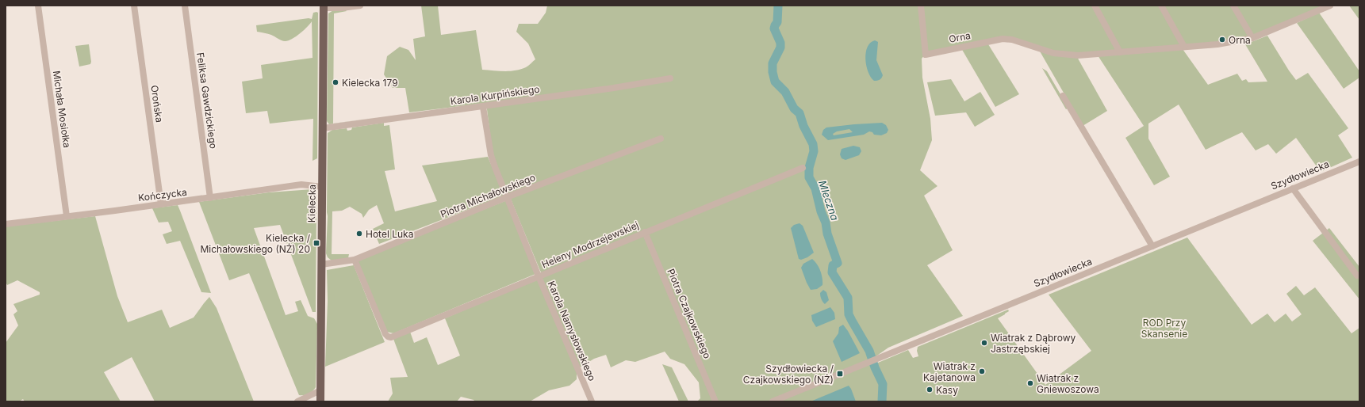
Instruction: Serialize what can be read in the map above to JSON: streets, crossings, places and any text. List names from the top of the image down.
{
  "streets": {
    "main road": ["Kielecka"],
    "street": [
      "Orna",
      "Karola Kurpińskiego",
      "Feliksa Gawdzickiego",
      "Orońska",
      "Michała Mosiołka",
      "Szydłowiecka",
      "Kończycka",
      "Piotra Michałowskiego",
      "Heleny Modrzejewskiej",
      "Piotra Czajkowskiego",
      "Karola Namysłowskiego"
    ]
  },
  "crossings": [
    ["Karola Kurpińskiego", "Kielecka"],
    ["Karola Kurpińskiego", "Karola Namysłowskiego"],
    ["Feliksa Gawdzickiego", "Kończycka"],
    ["Orońska", "Kończycka"],
    ["Michała Mosiołka", "Kończycka"],
    ["Kończycka", "Kielecka"],
    ["Piotra Michałowskiego", "Kielecka"],
    ["Piotra Michałowskiego", "Heleny Modrzejewskiej"],
    ["Piotra Michałowskiego", "Karola Namysłowskiego"],
    ["Heleny Modrzejewskiej", "Piotra Czajkowskiego"],
    ["Heleny Modrzejewskiej", "Karola Namysłowskiego"]
  ],
  "water": ["Mleczna"],
  "parks": ["ROD Przy Skansenie"],
  "places": {
    "other": [
      "Orna",
      "Kielecka 179",
      "Hotel Luka",
      "Wiatrak z Dąbrowy Jastrzębskiej",
      "Wiatrak z Kajetanowa",
      "Wiatrak z Gniewoszowa",
      "Kasy"
    ],
    "transit": ["Kielecka / Michałowskiego (NŻ) 20", "Szydłowiecka / Czajkowskiego (NŻ)"]
  }
}
